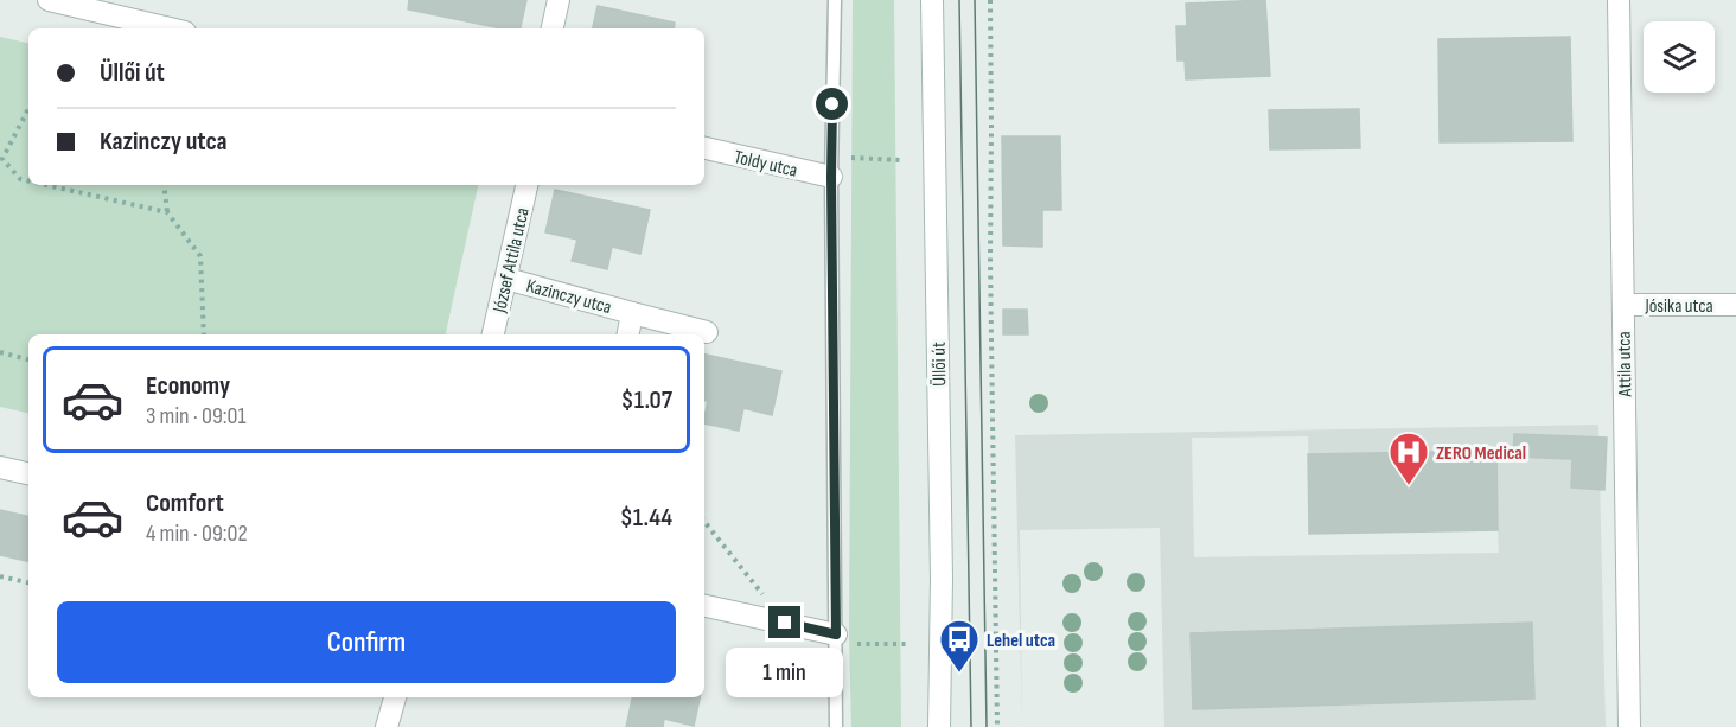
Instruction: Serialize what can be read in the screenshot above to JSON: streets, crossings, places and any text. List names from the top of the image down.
{
  "streets": {
    "street": [
      "Toldy utca",
      "József Attila utca",
      "Kazinczy utca",
      "Jósika utca",
      "Üllői út",
      "Attila utca"
    ]
  },
  "crossings": [
    ["József Attila utca", "Kazinczy utca"],
    ["Jósika utca", "Attila utca"]
  ],
  "places": {
    "hospital": ["ZERO Medical"],
    "bus stop": ["Lehel utca"]
  },
  "page": {
    "banner": ["Üllői út", "Kazinczy utca"],
    "list": [
      {
        "name": "Economy",
        "note": "3 min · 09:01",
        "value": "$1.07"
      },
      {
        "name": "Comfort",
        "note": "4 min · 09:02",
        "value": "$1.44"
      }
    ],
    "buttons": "Confirm",
    "bubble": "1 min"
  }
}
